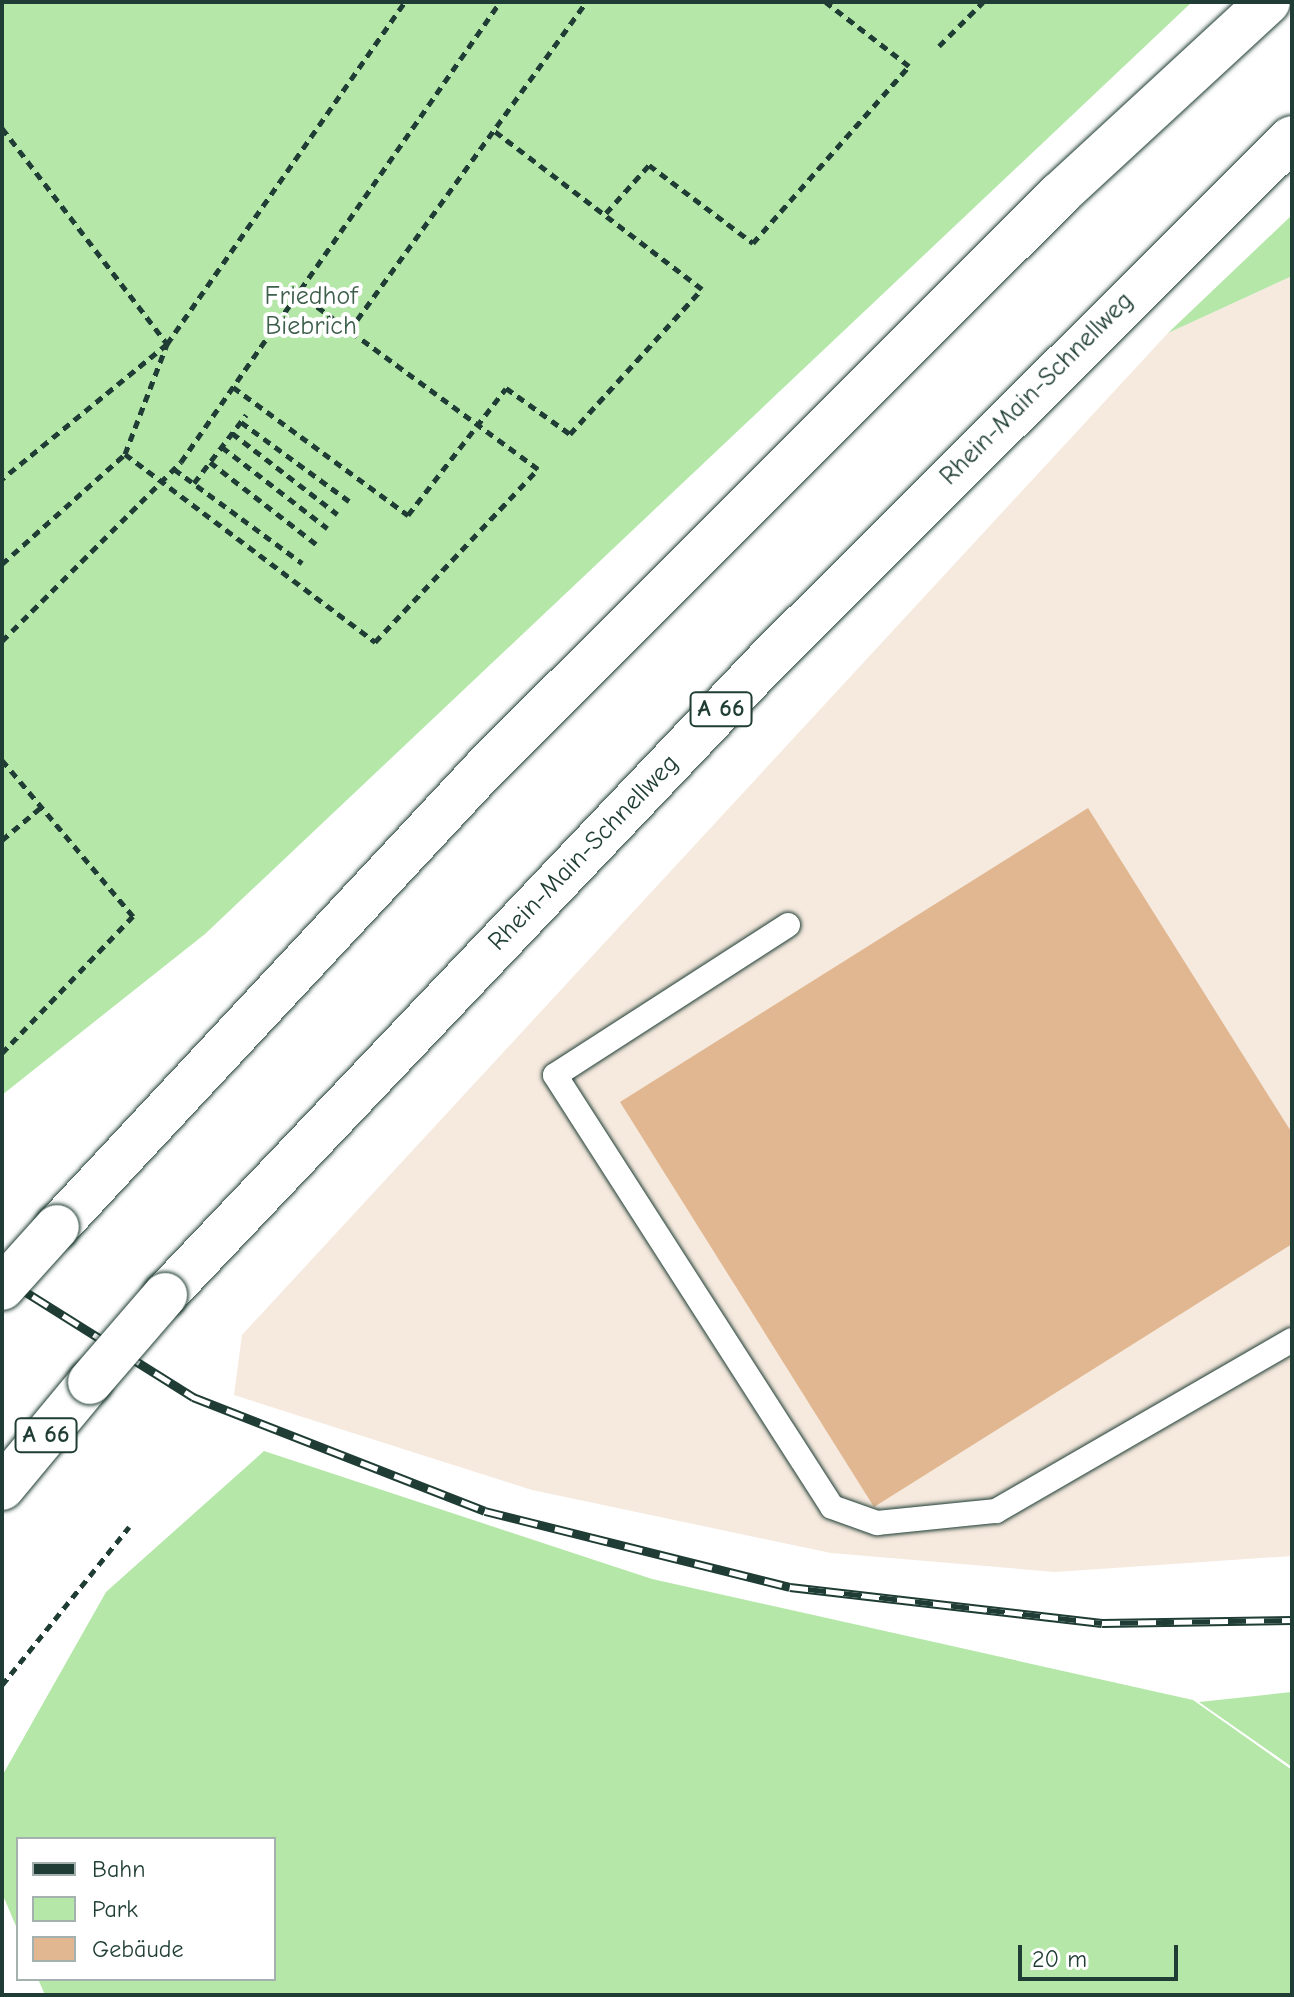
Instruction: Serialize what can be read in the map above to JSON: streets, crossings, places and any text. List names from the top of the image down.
{
  "streets": {
    "highway": ["Rhein-Main-Schnellweg", "A 66"]
  },
  "parks": ["Friedhof Biebrich"],
  "legend": ["Bahn", "Park", "Gebäude"],
  "scale_bar": "20 m"
}
